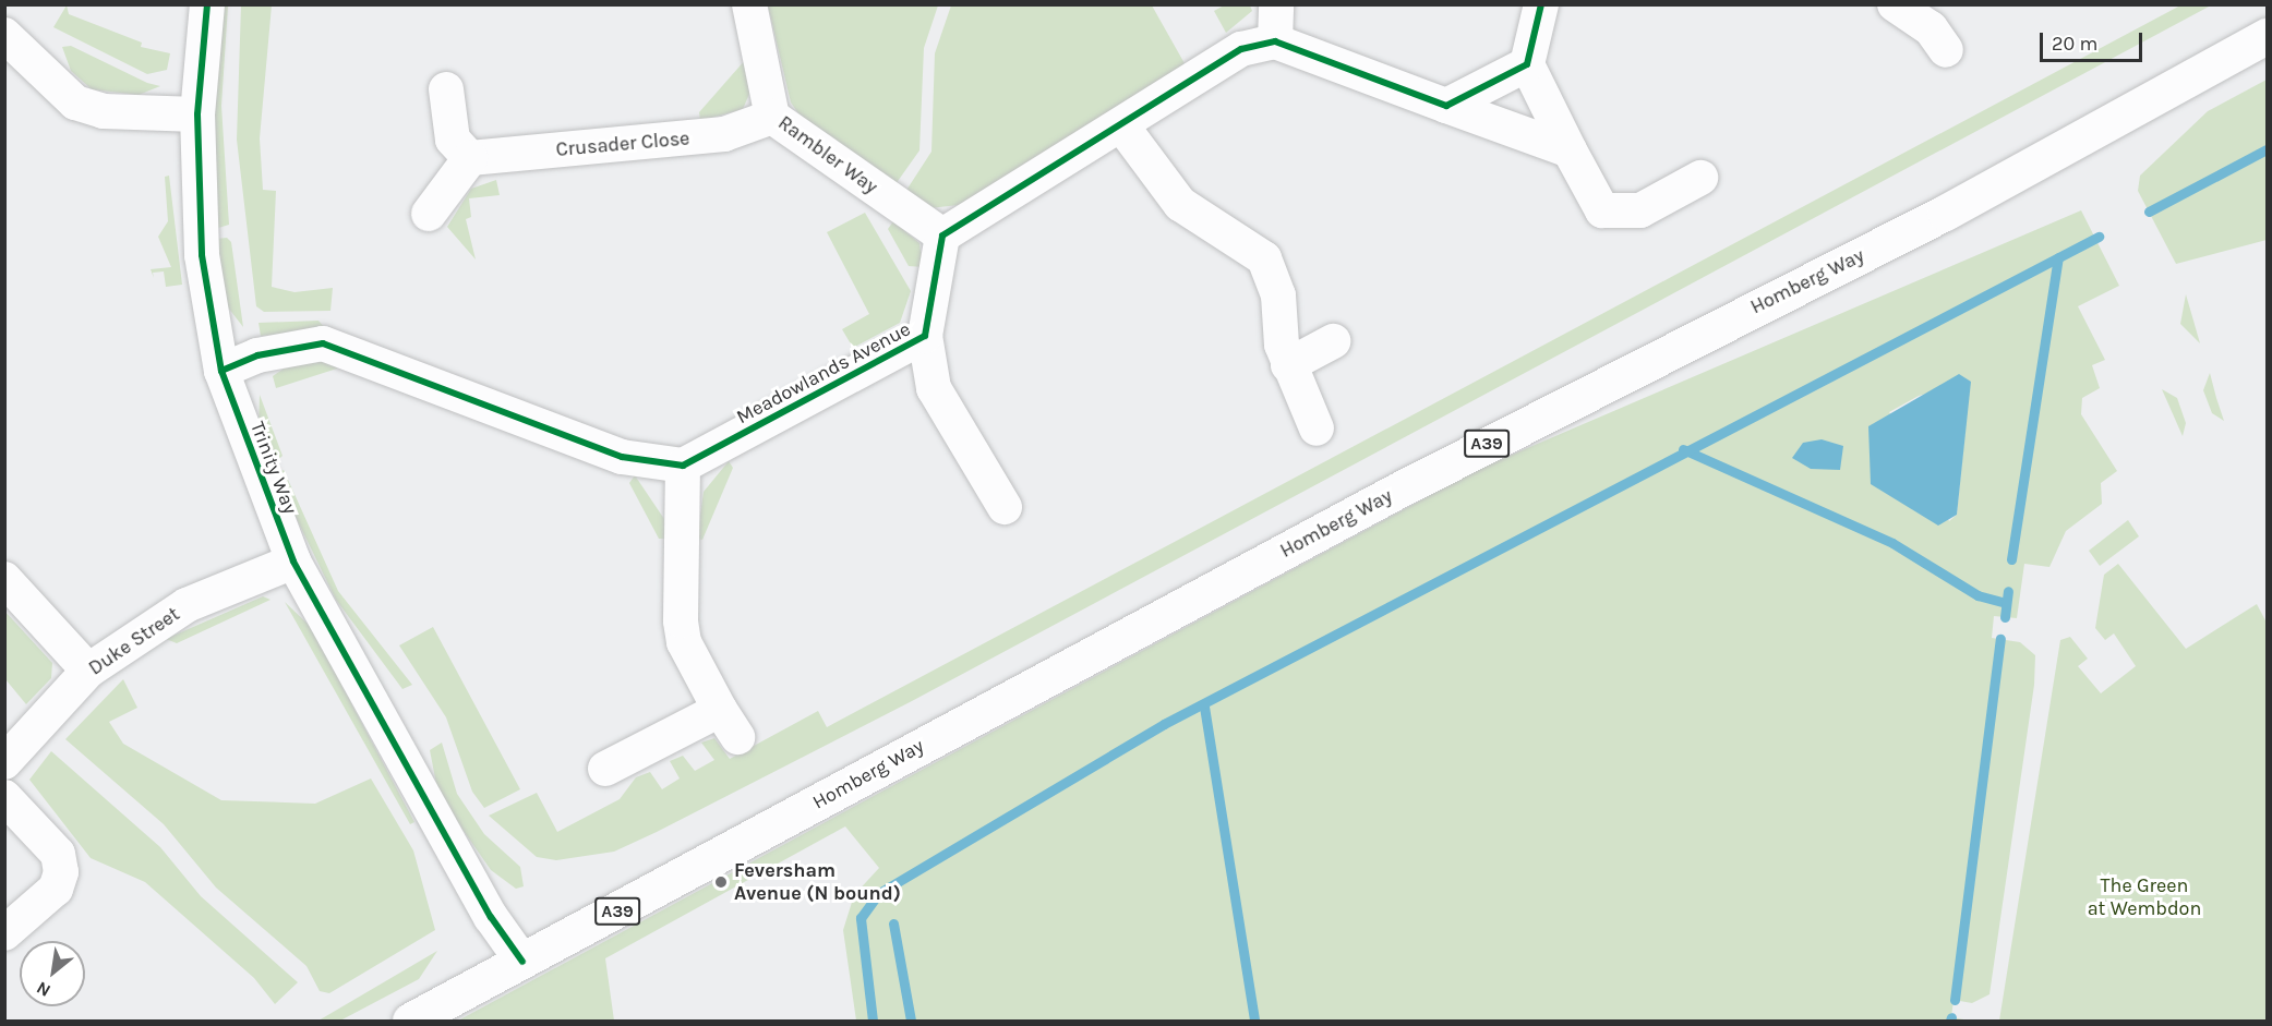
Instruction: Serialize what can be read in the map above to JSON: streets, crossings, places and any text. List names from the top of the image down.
{
  "streets": {
    "main road": ["Homberg Way", "A39"],
    "street": [
      "Crusader Close",
      "Rambler Way",
      "Meadowlands Avenue",
      "Trinity Way",
      "Duke Street"
    ]
  },
  "crossings": [
    ["Crusader Close", "Rambler Way"],
    ["Rambler Way", "Meadowlands Avenue"],
    ["Homberg Way", "Trinity Way"],
    ["Trinity Way", "Duke Street"]
  ],
  "parks": ["The Green at Wembdon"],
  "places": ["Feversham Avenue (N bound)"],
  "scale_bar": "20 m",
  "north": "bottom left"
}
